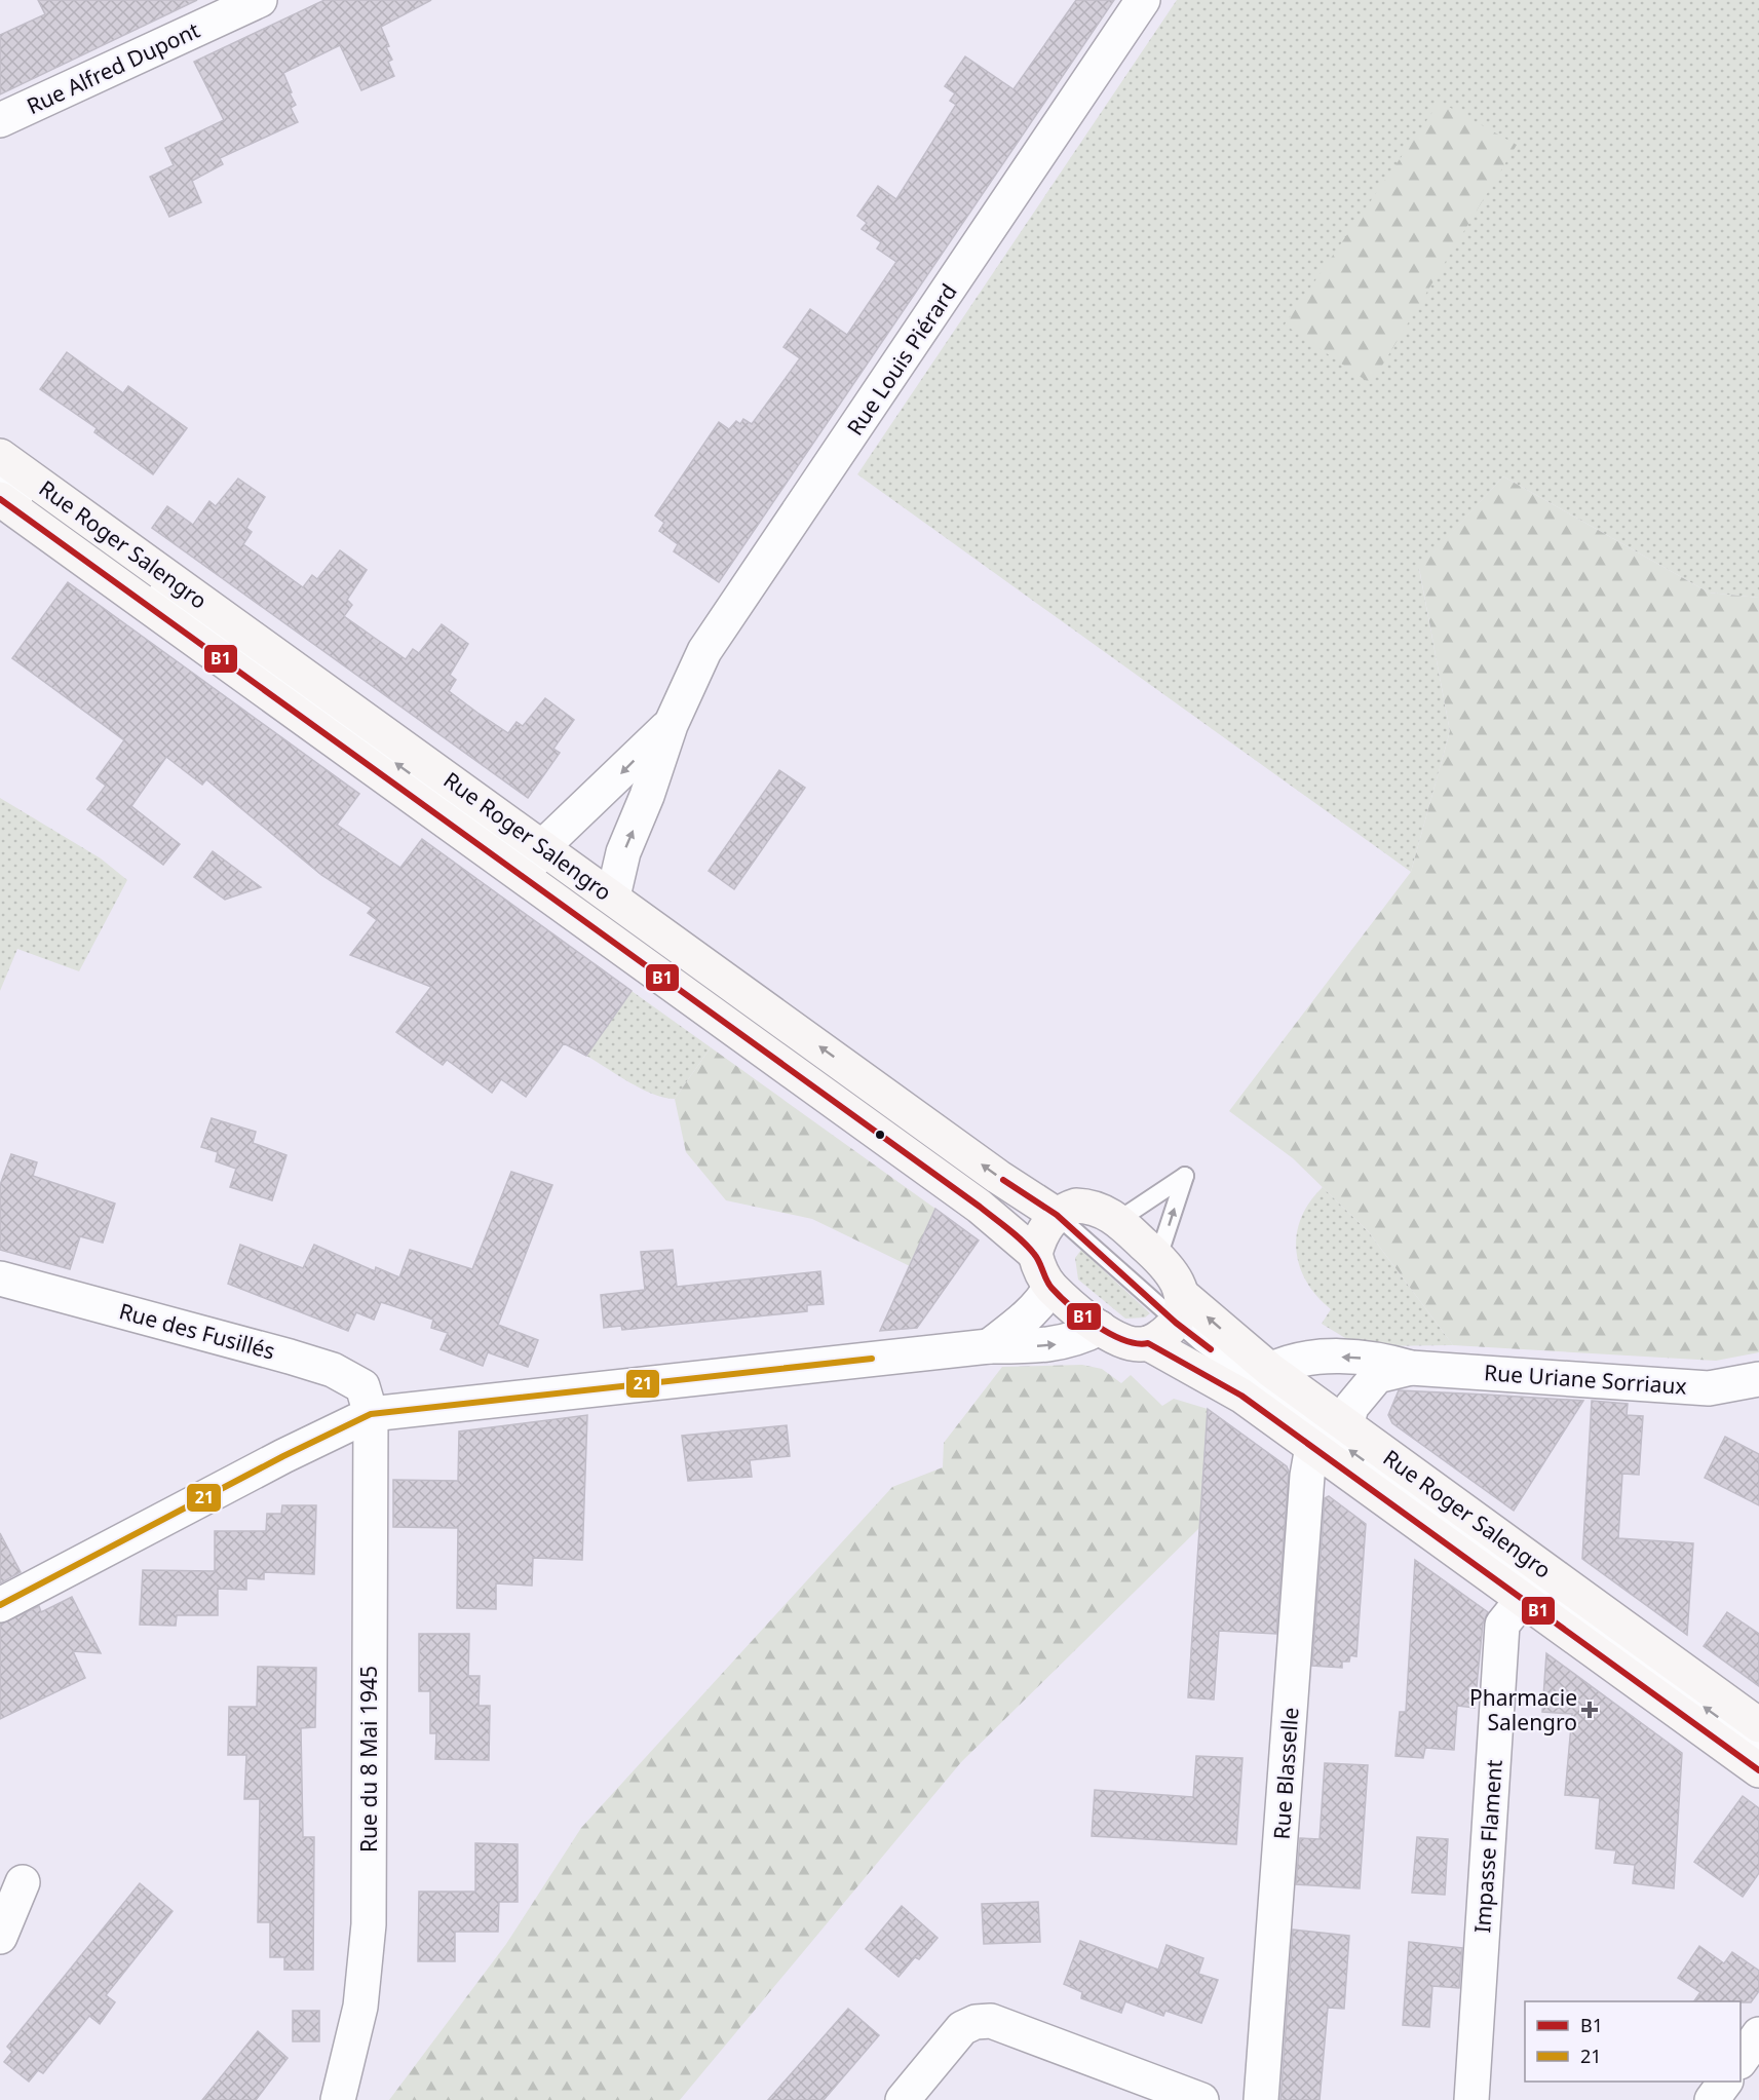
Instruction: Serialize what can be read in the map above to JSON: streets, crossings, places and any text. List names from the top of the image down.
{
  "streets": {
    "main road": ["Rue Roger Salengro"],
    "street": [
      "Rue Alfred Dupont",
      "Rue Louis Piérard",
      "Rue des Fusillés",
      "Rue Uriane Sorriaux",
      "Rue du 8 Mai 1945",
      "Rue Blasselle",
      "Impasse Flament"
    ]
  },
  "crossings": [
    ["Rue Louis Piérard", "Rue Roger Salengro"],
    ["Rue Roger Salengro", "Rue Uriane Sorriaux"],
    ["Rue Roger Salengro", "Rue Blasselle"],
    ["Rue Roger Salengro", "Impasse Flament"],
    ["Rue des Fusillés", "Rue du 8 Mai 1945"]
  ],
  "places": {
    "health": ["Pharmacie Salengro"]
  },
  "lines": ["transit line B1", "transit line 21"],
  "legend": ["B1", "21"]
}
